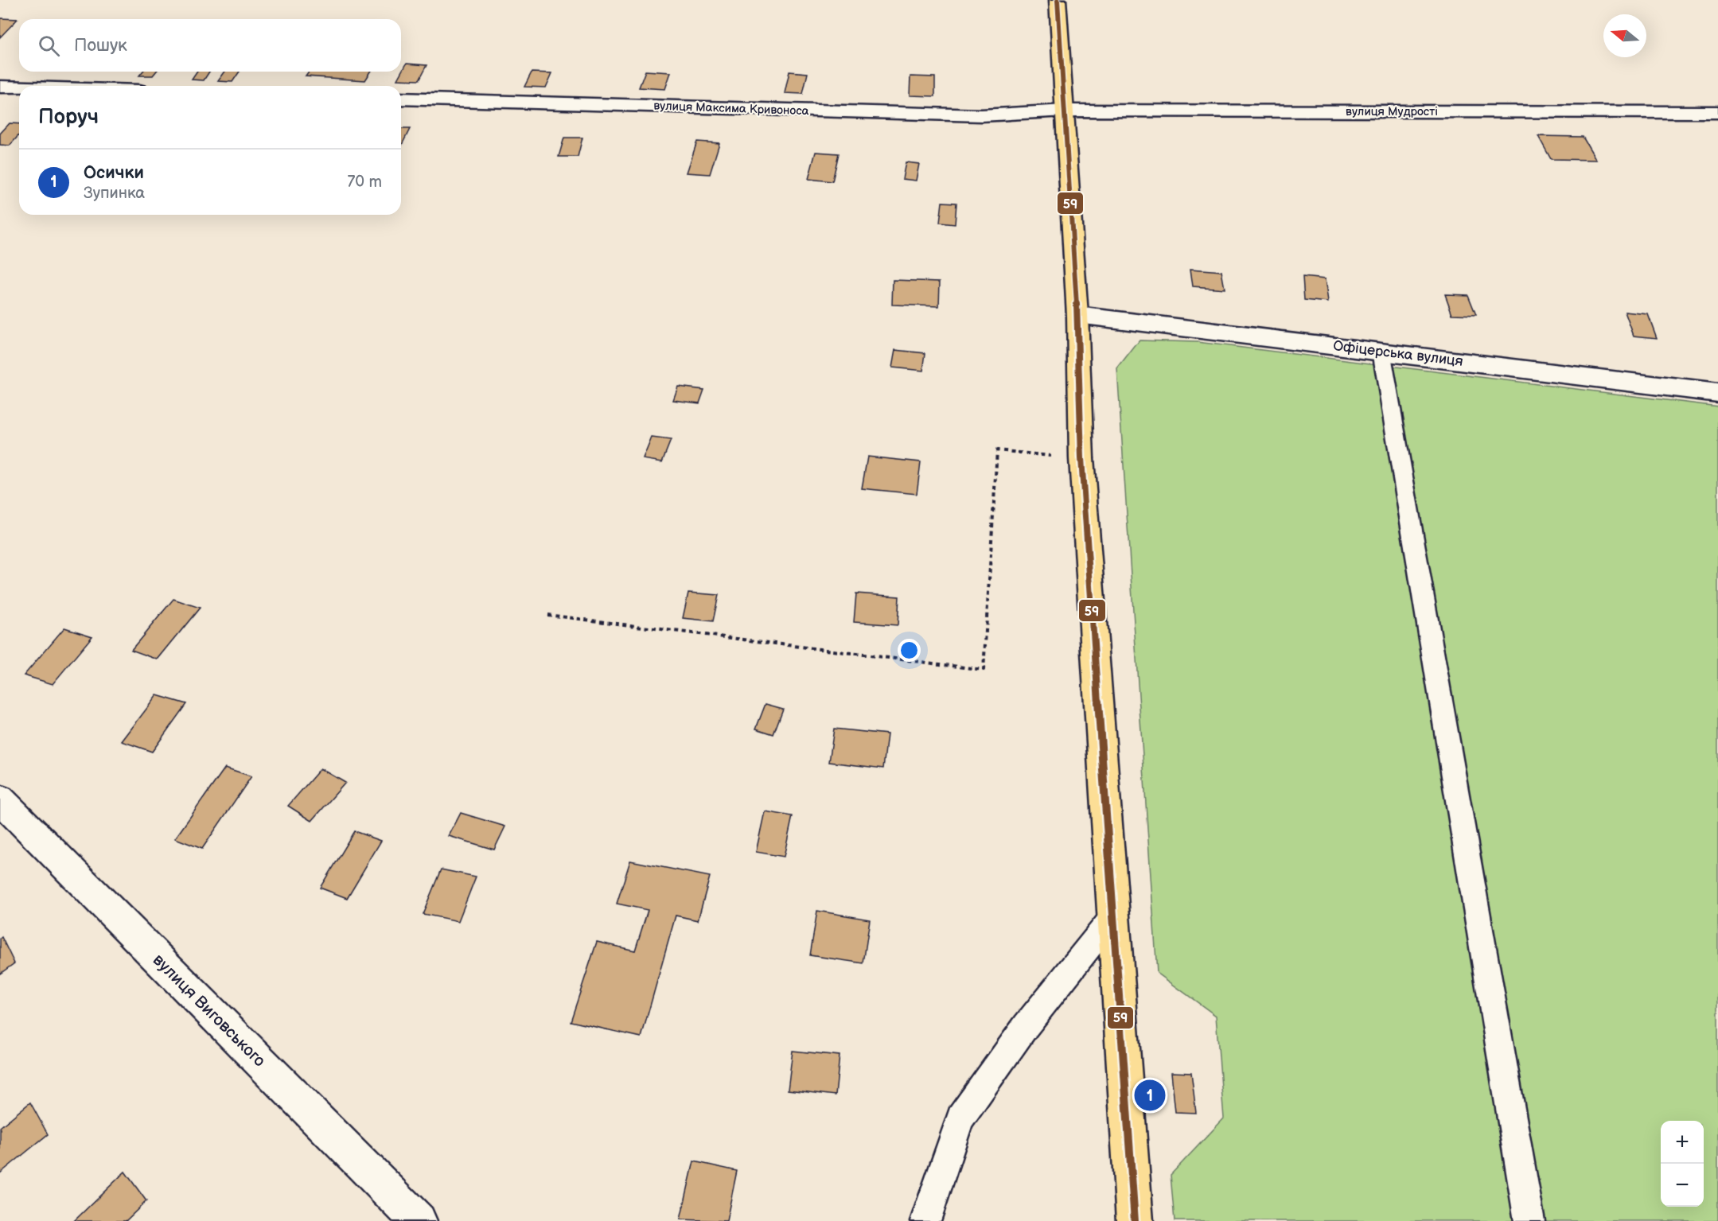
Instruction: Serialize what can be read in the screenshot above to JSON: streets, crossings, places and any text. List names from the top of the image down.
{
  "streets": {
    "street": [
      "вулиця Максима Кривоноса",
      "вулиця Мудрості",
      "Офіцерська вулиця",
      "вулиця Виговського"
    ]
  },
  "crossings": [
    ["вулиця Максима Кривоноса", "вулиця Мудрості"]
  ],
  "lines": ["transit line 59"],
  "north": "left",
  "page": {
    "search": "Пошук",
    "heading": "Поруч",
    "list": [
      {
        "mark": "1",
        "name": "Осички",
        "note": "Зупинка",
        "value": "70 m"
      }
    ],
    "pins": "1",
    "map_buttons": ["+", "−"]
  }
}
